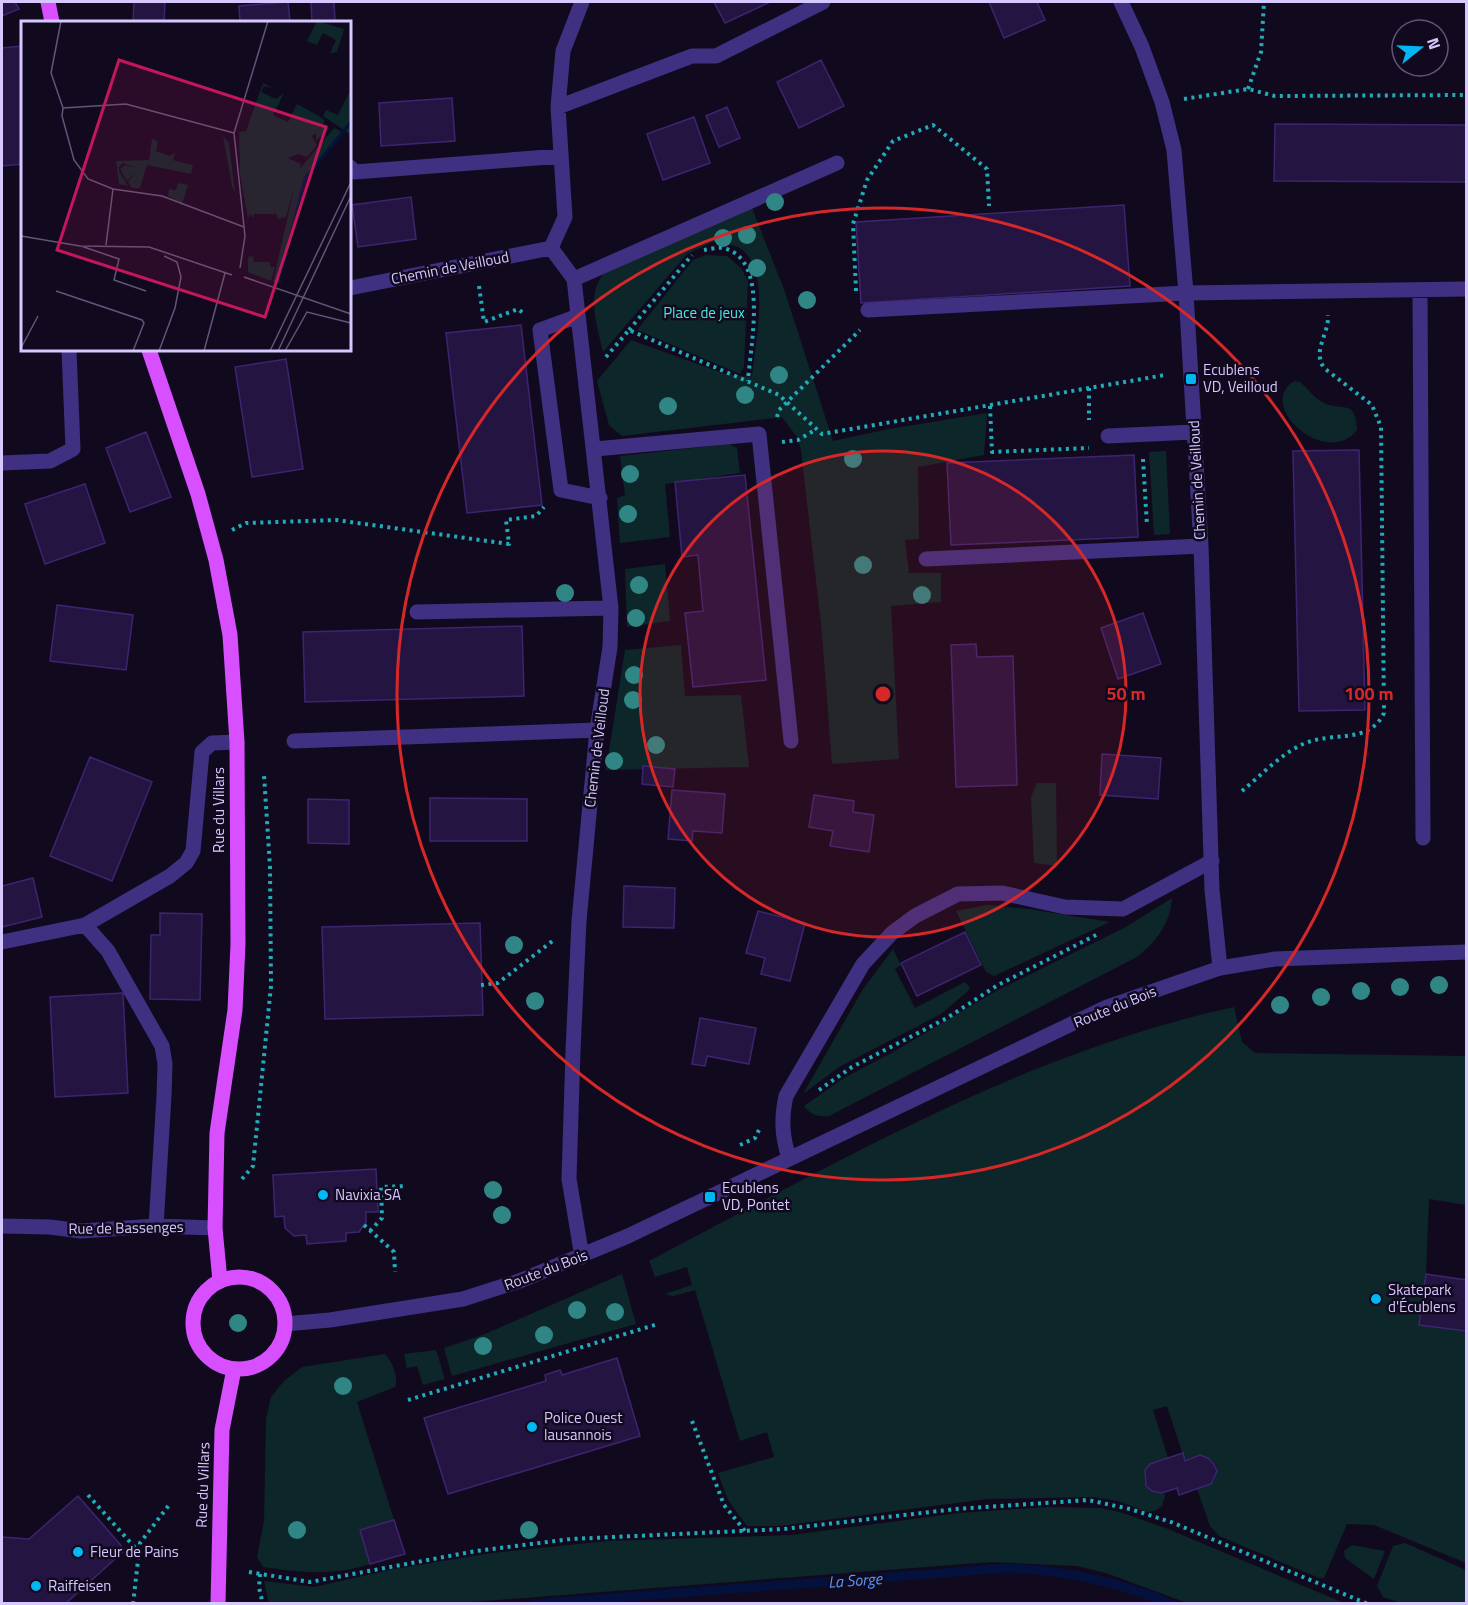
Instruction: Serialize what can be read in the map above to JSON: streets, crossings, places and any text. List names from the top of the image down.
{
  "streets": {
    "main road": ["Rue du Villars"],
    "street": ["Chemin de Veilloud", "Route du Bois", "Rue de Bassenges"]
  },
  "crossings": [
    ["Chemin de Veilloud", "Route du Bois"],
    ["Rue du Villars", "Route du Bois"],
    ["Rue du Villars", "Rue de Bassenges"]
  ],
  "water": ["La Sorge"],
  "parks": ["Place de jeux"],
  "places": {
    "transit": ["Ecublens VD, Veilloud", "Ecublens VD, Pontet"],
    "other": [
      "Navixia SA",
      "Skatepark d'Écublens",
      "Police Ouest lausannois",
      "Fleur de Pains",
      "Raiffeisen"
    ]
  },
  "north": "right",
  "rings": ["50 m", "100 m"]
}
